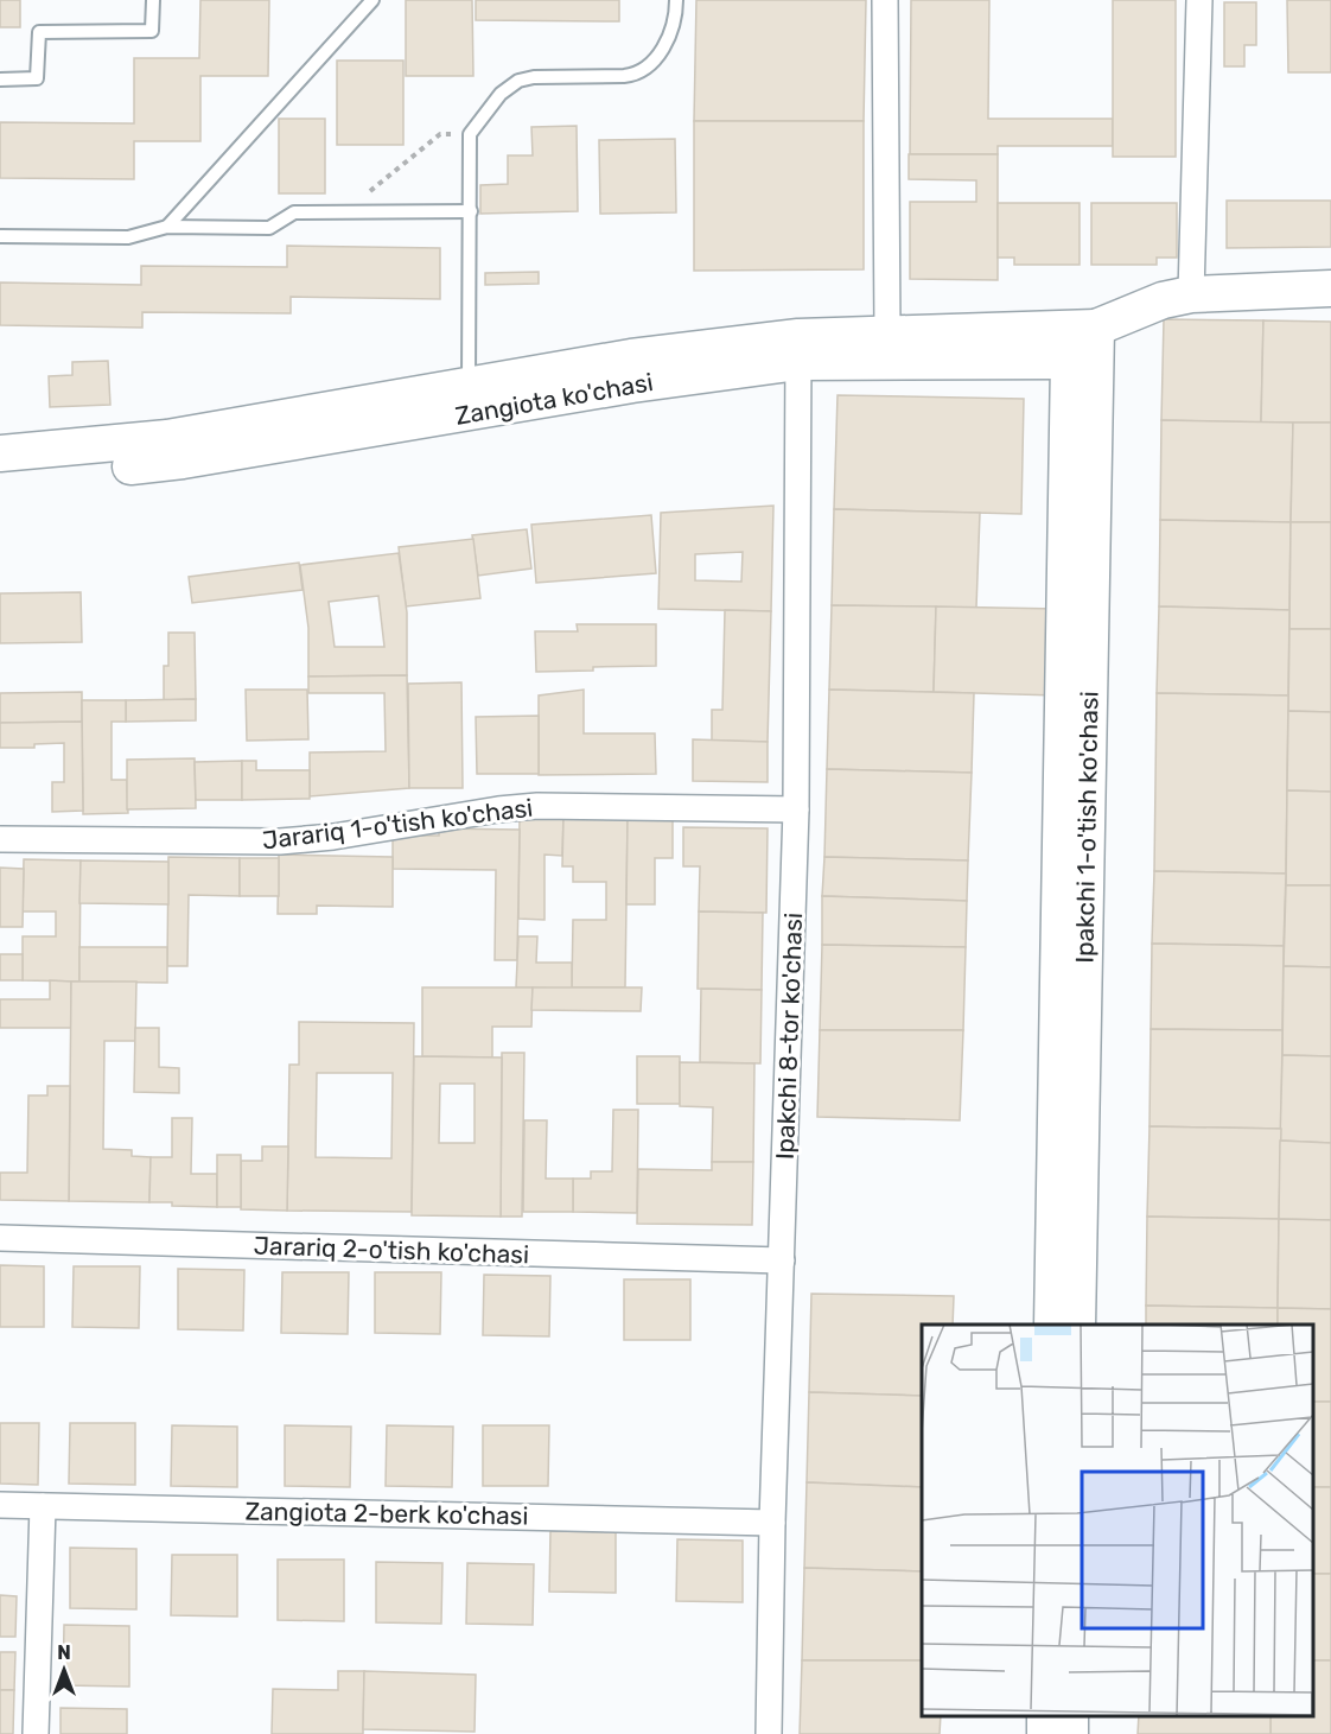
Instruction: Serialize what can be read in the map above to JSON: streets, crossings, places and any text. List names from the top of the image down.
{
  "streets": {
    "main road": ["Zangiota ko'chasi", "Ipakchi 1-o'tish ko'chasi"],
    "street": [
      "Jarariq 1-o'tish ko'chasi",
      "Ipakchi 8-tor ko'chasi",
      "Jarariq 2-o'tish ko'chasi",
      "Zangiota 2-berk ko'chasi"
    ]
  },
  "crossings": [
    ["Zangiota ko'chasi", "Ipakchi 1-o'tish ko'chasi"],
    ["Zangiota ko'chasi", "Ipakchi 8-tor ko'chasi"],
    ["Jarariq 1-o'tish ko'chasi", "Ipakchi 8-tor ko'chasi"],
    ["Ipakchi 8-tor ko'chasi", "Jarariq 2-o'tish ko'chasi"],
    ["Ipakchi 8-tor ko'chasi", "Zangiota 2-berk ko'chasi"]
  ],
  "north": "top"
}
